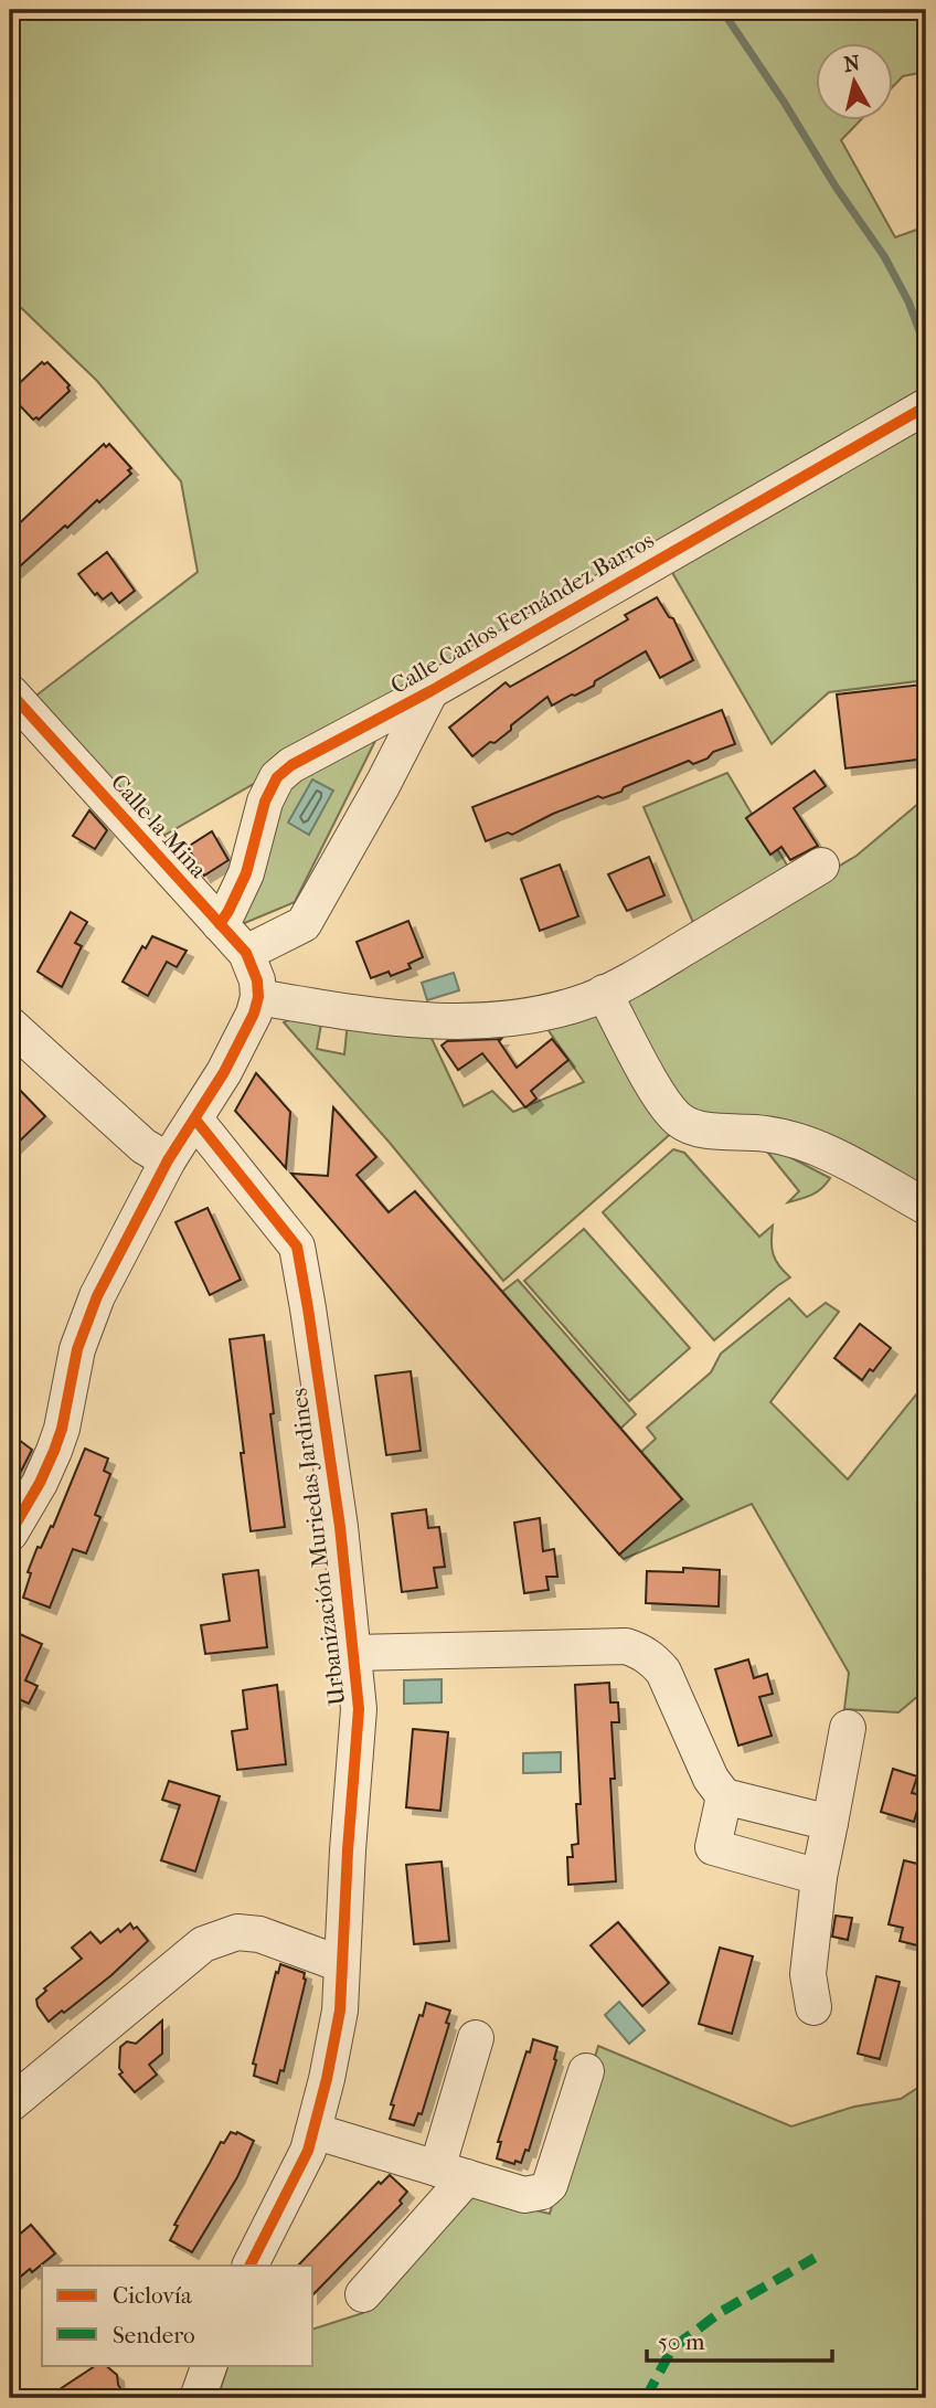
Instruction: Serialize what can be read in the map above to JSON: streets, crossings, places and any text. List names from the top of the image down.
{
  "streets": {
    "street": ["Calle Carlos Fernández Barros", "Calle la Mina", "Urbanización Muriedas Jardines"]
  },
  "crossings": [
    ["Calle Carlos Fernández Barros", "Calle la Mina"]
  ],
  "legend": ["Ciclovía", "Sendero"],
  "scale_bar": "50 m",
  "north": "top"
}
